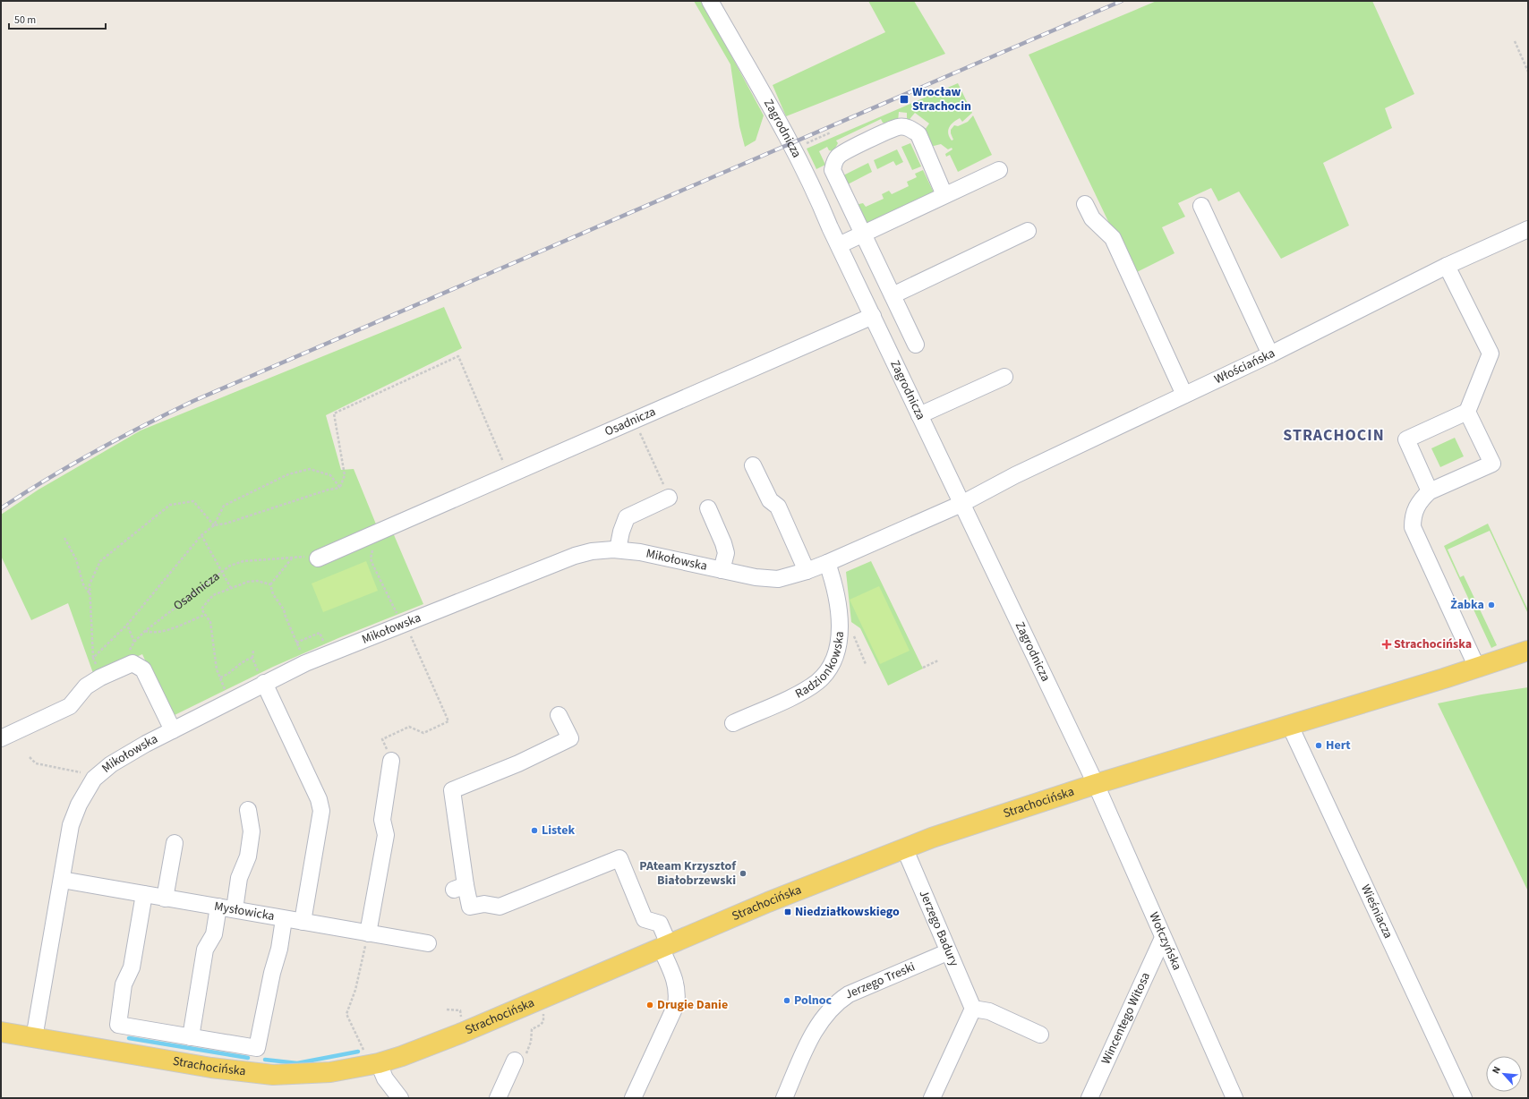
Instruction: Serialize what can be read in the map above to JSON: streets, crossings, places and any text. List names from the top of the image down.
{
  "streets": {
    "main road": ["Strachocińska"],
    "street": [
      "Zagrodnicza",
      "Włościańska",
      "Osadnicza",
      "Mikołowska",
      "Radzionkowska",
      "Mysłowicka",
      "Wieśniacza",
      "Jerzego Badury",
      "Wołczyńska",
      "Jerzego Treski",
      "Wincentego Witosa"
    ]
  },
  "crossings": [
    ["Zagrodnicza", "Włościańska"],
    ["Zagrodnicza", "Osadnicza"],
    ["Zagrodnicza", "Mikołowska"],
    ["Zagrodnicza", "Strachocińska"],
    ["Zagrodnicza", "Wołczyńska"],
    ["Włościańska", "Mikołowska"],
    ["Mikołowska", "Radzionkowska"],
    ["Mikołowska", "Strachocińska"],
    ["Mikołowska", "Mysłowicka"],
    ["Strachocińska", "Wieśniacza"],
    ["Strachocińska", "Jerzego Badury"],
    ["Strachocińska", "Wołczyńska"],
    ["Jerzego Badury", "Jerzego Treski"],
    ["Wołczyńska", "Wincentego Witosa"]
  ],
  "districts": ["STRACHOCIN"],
  "places": {
    "transit": ["Wrocław Strachocin", "Niedziałkowskiego"],
    "other": [
      "Żabka",
      "Hert",
      "Listek",
      "PAteam Krzysztof Białobrzewski",
      "Polnoc",
      "Drugie Danie"
    ],
    "health": ["Strachocińska"]
  },
  "scale_bar": "50 m",
  "north": "top left"
}
